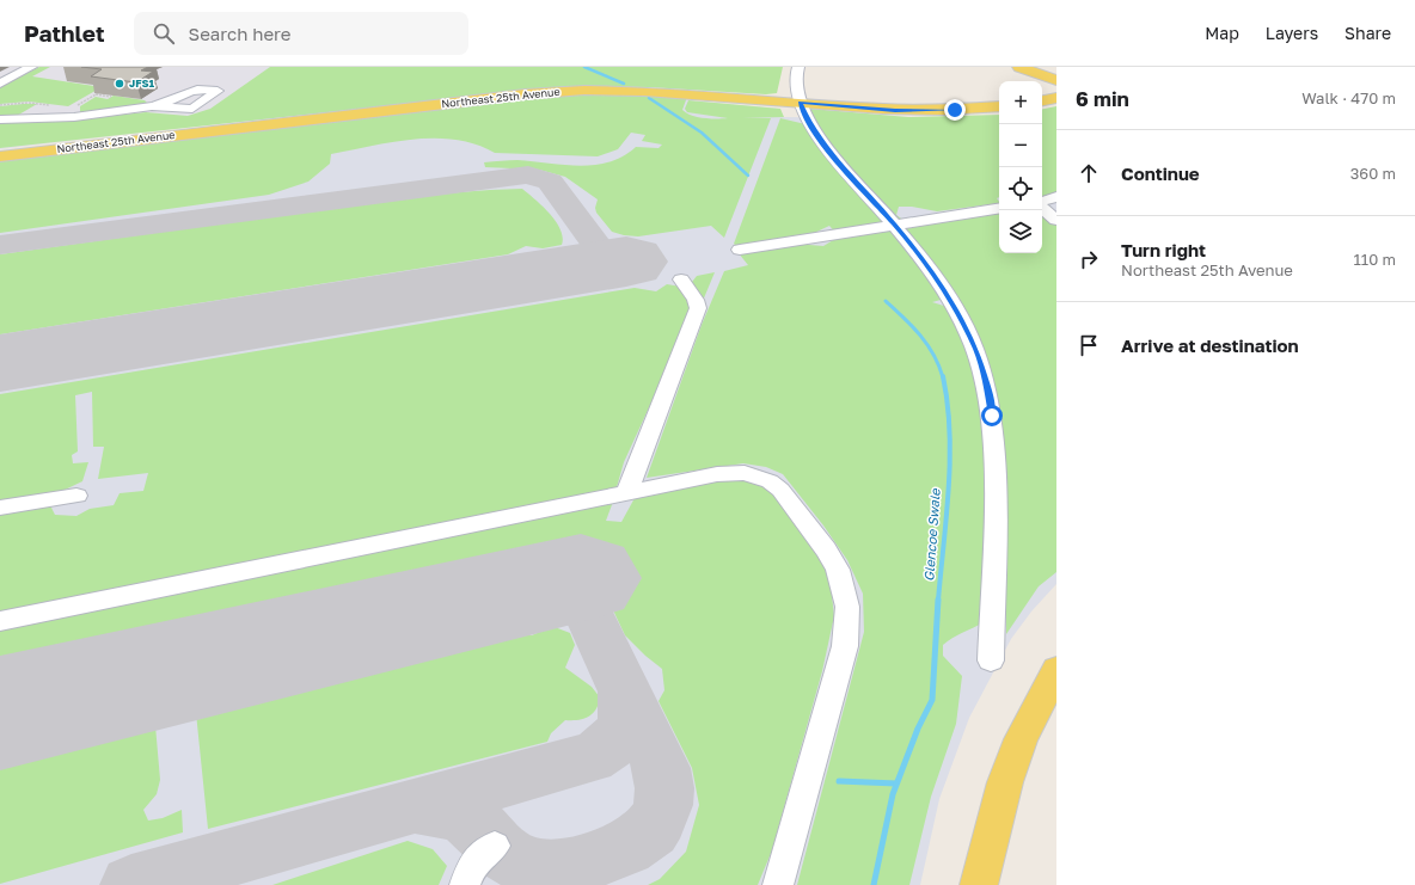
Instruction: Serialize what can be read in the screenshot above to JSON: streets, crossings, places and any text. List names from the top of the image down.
{
  "streets": {
    "main road": ["Northeast 25th Avenue"]
  },
  "water": ["Glencoe Swale"],
  "places": ["JFS1"],
  "page": {
    "header": "Pathlet",
    "search": "Search here",
    "nav": ["Map", "Layers", "Share"],
    "heading": ["6 min", "Walk · 470 m"],
    "map_buttons": ["+", "−"],
    "list": [
      ["Continue", "360 m"],
      ["Turn right", "Northeast 25th Avenue", "110 m"],
      "Arrive at destination"
    ]
  }
}
